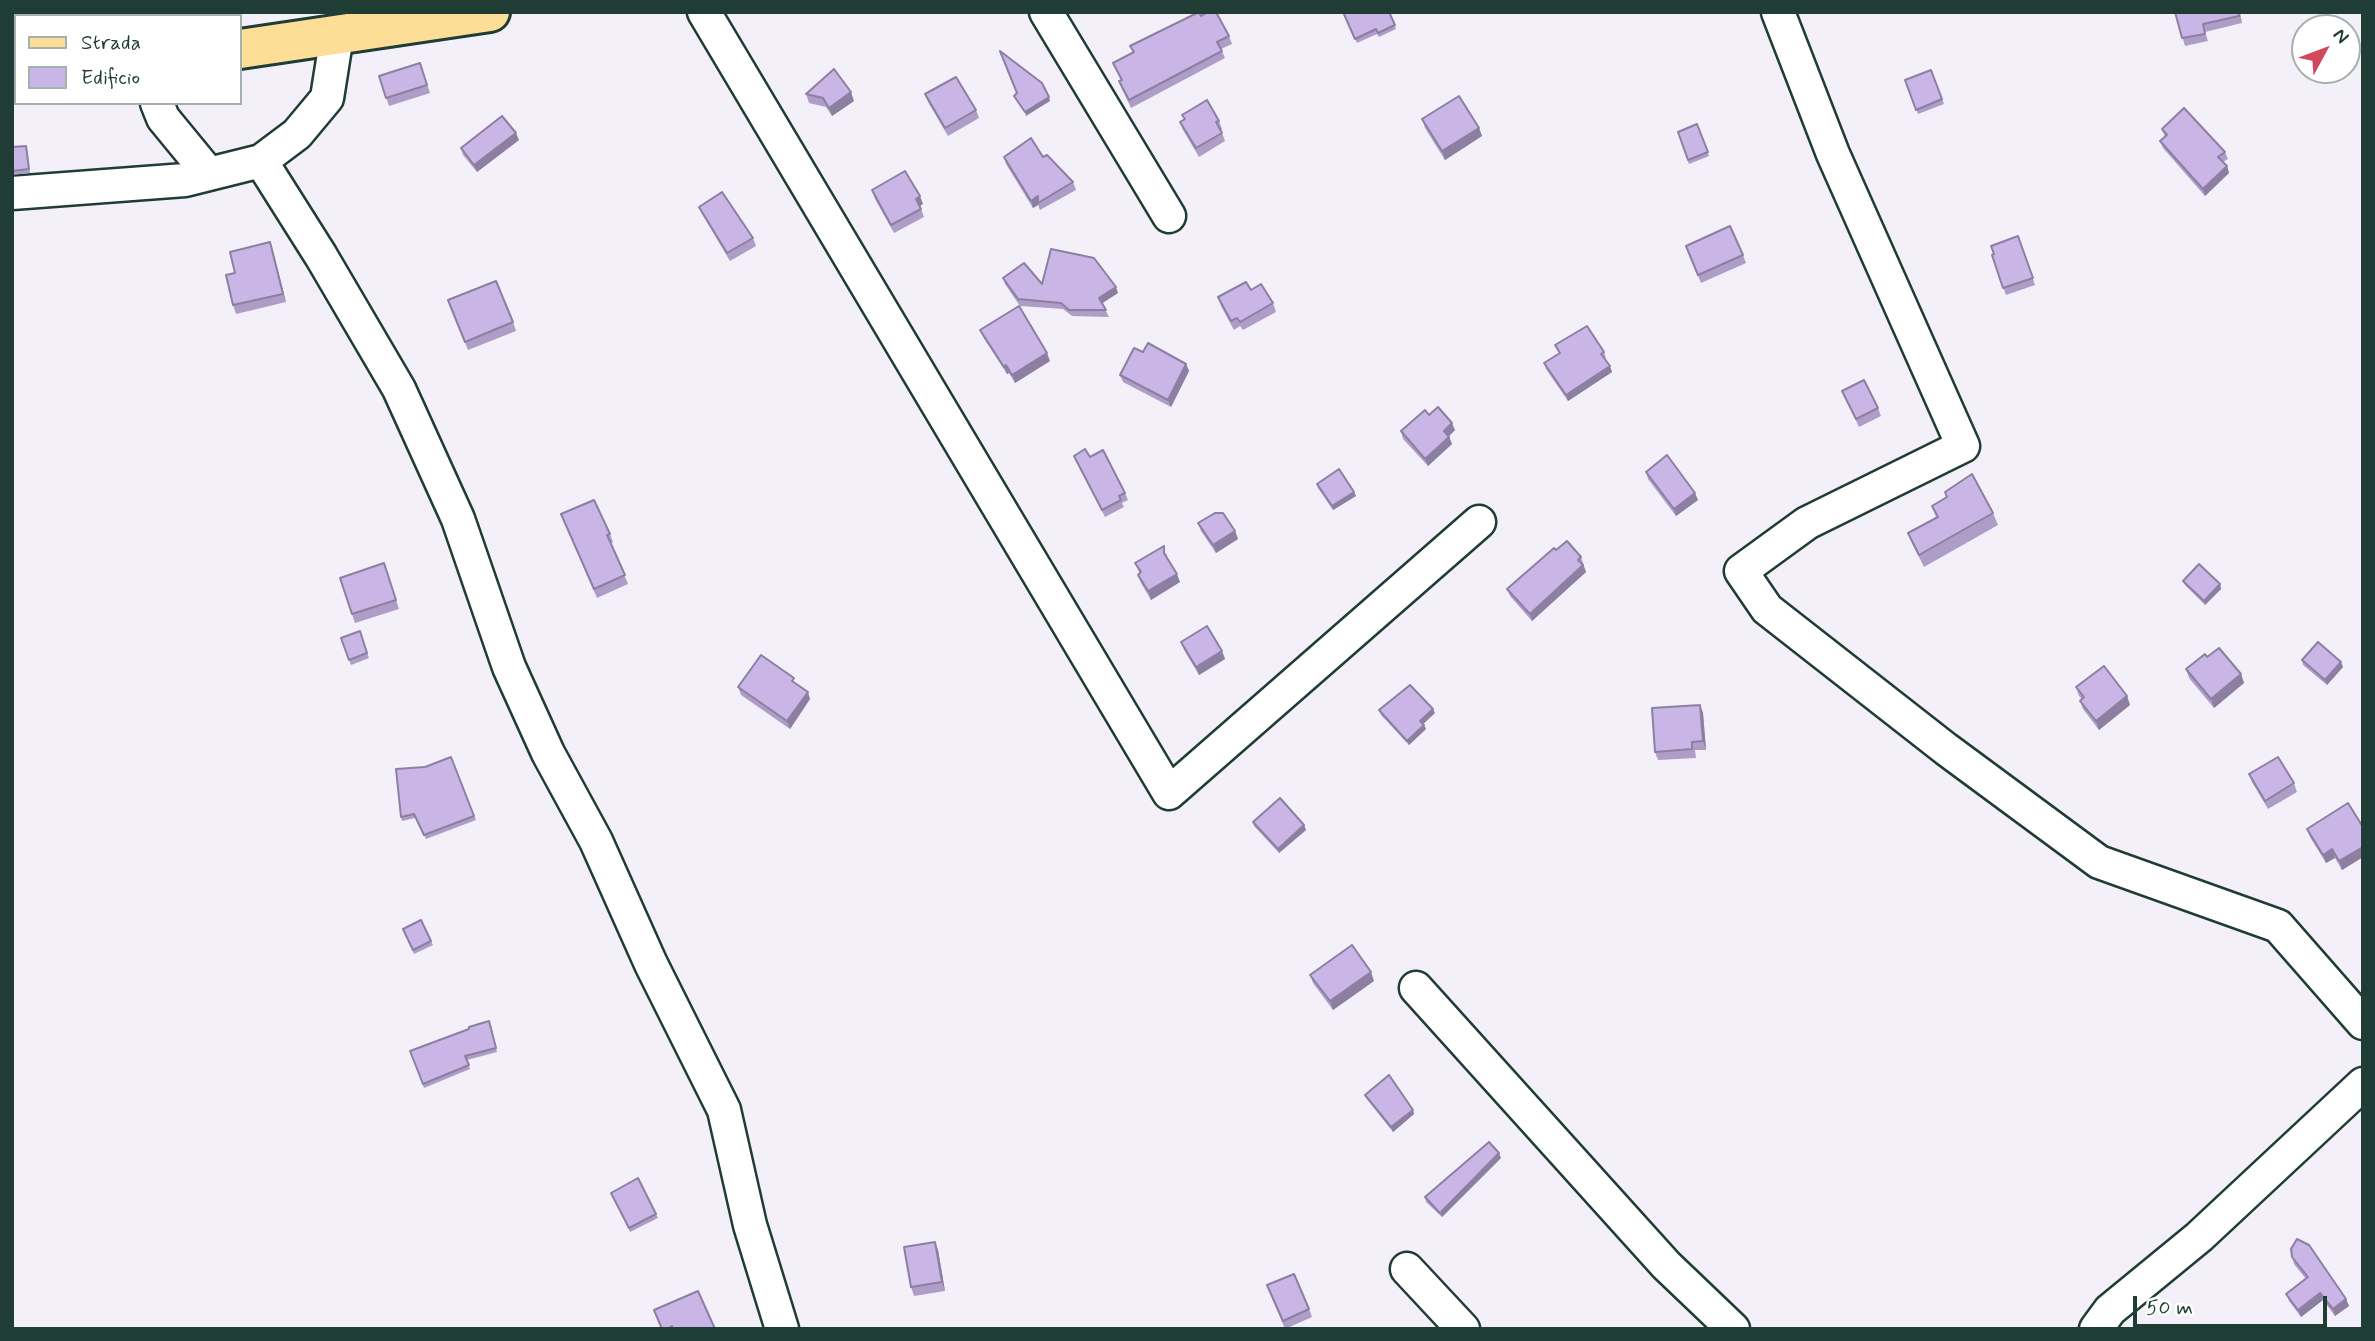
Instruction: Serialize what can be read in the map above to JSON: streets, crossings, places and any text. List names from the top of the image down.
{
  "legend": ["Strada", "Edificio"],
  "scale_bar": "50 m",
  "north": "top right"
}
